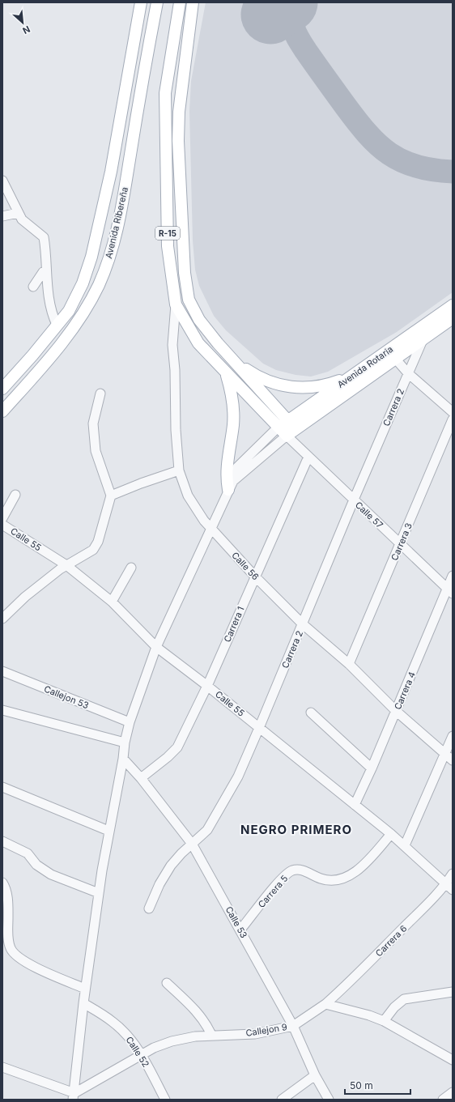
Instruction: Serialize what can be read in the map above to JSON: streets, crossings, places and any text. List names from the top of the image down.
{
  "streets": {
    "main road": ["Avenida Ribereña", "R-15", "Avenida Rotaria"],
    "street": [
      "Carrera 2",
      "Calle 57",
      "Calle 55",
      "Carrera 3",
      "Calle 56",
      "Carrera 1",
      "Carrera 4",
      "Callejon 53",
      "Carrera 5",
      "Calle 53",
      "Carrera 6",
      "Callejon 9",
      "Calle 52"
    ]
  },
  "crossings": [
    ["R-15", "Avenida Rotaria"],
    ["R-15", "Calle 57"],
    ["R-15", "Calle 56"],
    ["Avenida Rotaria", "Carrera 2"],
    ["Avenida Rotaria", "Calle 57"],
    ["Carrera 2", "Calle 57"],
    ["Carrera 2", "Calle 55"],
    ["Carrera 2", "Calle 56"],
    ["Carrera 2", "Calle 53"],
    ["Calle 57", "Carrera 3"],
    ["Calle 57", "Carrera 1"],
    ["Calle 57", "Carrera 4"],
    ["Calle 55", "Carrera 1"],
    ["Calle 55", "Carrera 4"],
    ["Calle 55", "Carrera 5"],
    ["Calle 55", "Carrera 6"],
    ["Carrera 3", "Calle 56"],
    ["Calle 56", "Carrera 1"],
    ["Calle 56", "Carrera 4"],
    ["Carrera 1", "Calle 53"],
    ["Carrera 5", "Calle 53"],
    ["Calle 53", "Callejon 9"],
    ["Carrera 6", "Callejon 9"],
    ["Callejon 9", "Calle 52"]
  ],
  "districts": ["NEGRO PRIMERO"],
  "scale_bar": "50 m",
  "north": "bottom right"
}
